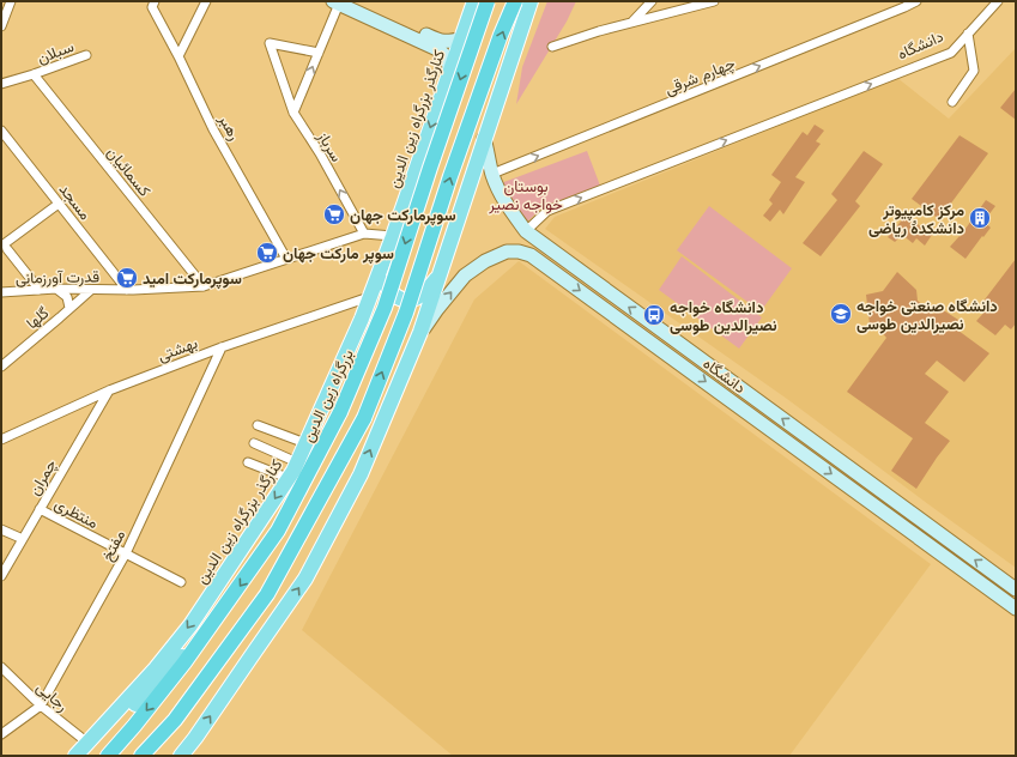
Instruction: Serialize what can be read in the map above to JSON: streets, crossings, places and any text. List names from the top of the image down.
{
  "streets": {
    "highway": ["بزرگراه زین الدین"],
    "main road": ["دانشگاه", "کنارگذر بزرگراه زین الدین"],
    "street": [
      "سبلان",
      "چهارم شرقی",
      "رهبر",
      "سرباز",
      "کسمائیان",
      "مسجد",
      "قدرت آورزمانی",
      "گلها",
      "بهشتی",
      "چمران",
      "منتظری",
      "مفتخ",
      "رجایی"
    ]
  },
  "crossings": [
    ["دانشگاه", "چهارم شرقی"],
    ["سبلان", "کسمائیان"],
    ["کنارگذر بزرگراه زین الدین", "بهشتی"],
    ["کنارگذر بزرگراه زین الدین", "رجایی"],
    ["رهبر", "قدرت آورزمانی"],
    ["سرباز", "قدرت آورزمانی"],
    ["کسمائیان", "قدرت آورزمانی"],
    ["مسجد", "قدرت آورزمانی"],
    ["قدرت آورزمانی", "گلها"],
    ["بهشتی", "چمران"],
    ["بهشتی", "مفتخ"],
    ["چمران", "منتظری"],
    ["منتظری", "مفتخ"],
    ["مفتخ", "رجایی"]
  ],
  "one_way": ["چهارم شرقی", "سرباز"],
  "parks": ["بوستان خواجه نصیر"],
  "places": {
    "supermarket": ["سوپرمارکت جهان", "سوپر مارکت جهان", "سوپرمارکت امید"],
    "building": ["مرکز کامپیوتر دانشکدهٔ ریاضی"],
    "school or university": ["دانشگاه صنعتی خواجه نصیرالدین طوسی"],
    "bus stop": ["دانشگاه خواجه نصیرالدین طوسی"]
  }
}
